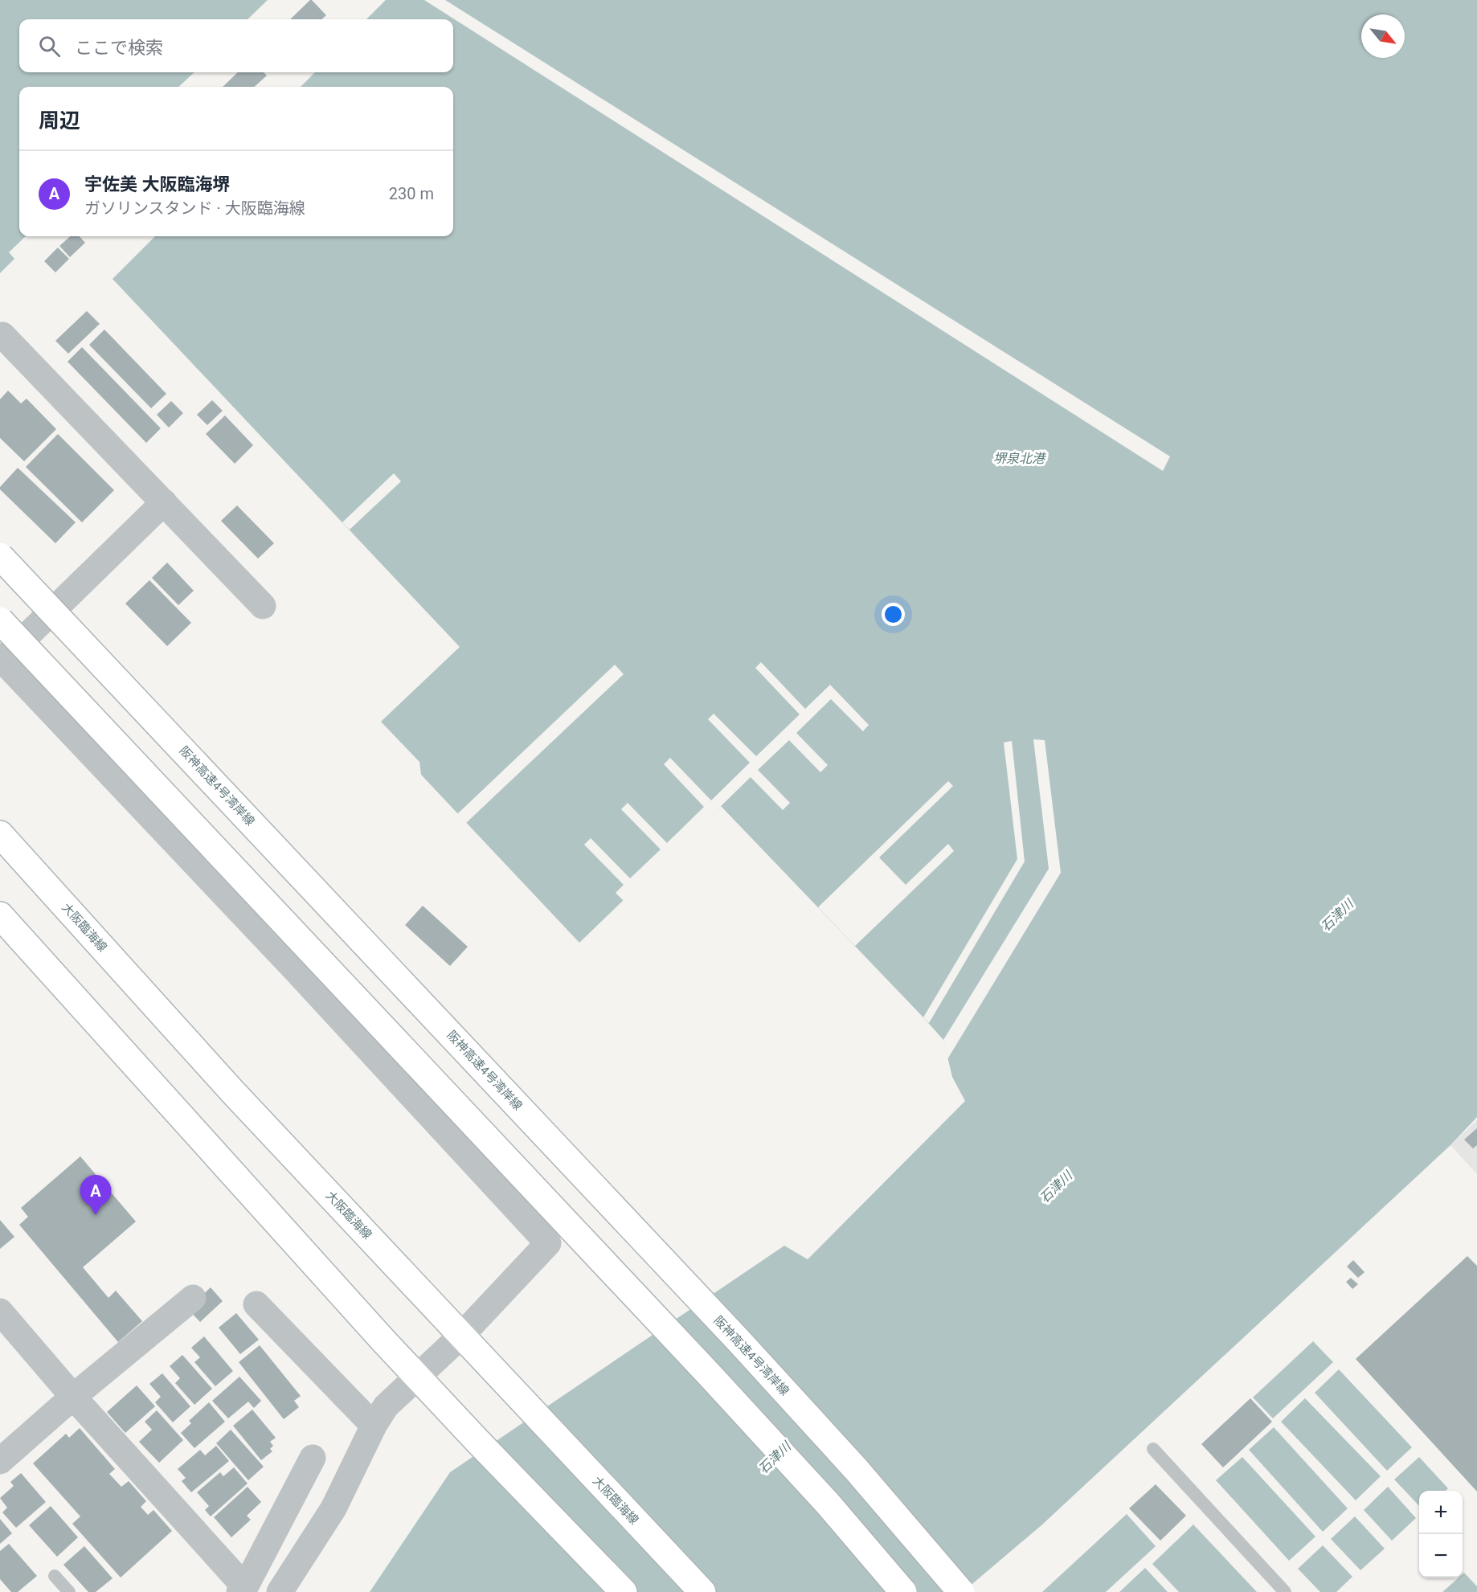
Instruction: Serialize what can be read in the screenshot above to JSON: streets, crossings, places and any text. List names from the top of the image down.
{
  "streets": {
    "main road": ["阪神高速4号湾岸線", "大阪臨海線"]
  },
  "water": ["堺泉北港", "石津川"],
  "north": "bottom right",
  "page": {
    "search": "ここで検索",
    "heading": "周辺",
    "list": [
      {
        "mark": "A",
        "name": "宇佐美 大阪臨海堺",
        "note": "ガソリンスタンド · 大阪臨海線",
        "value": "230 m"
      }
    ],
    "pins": "A",
    "map_buttons": ["+", "−"]
  }
}
